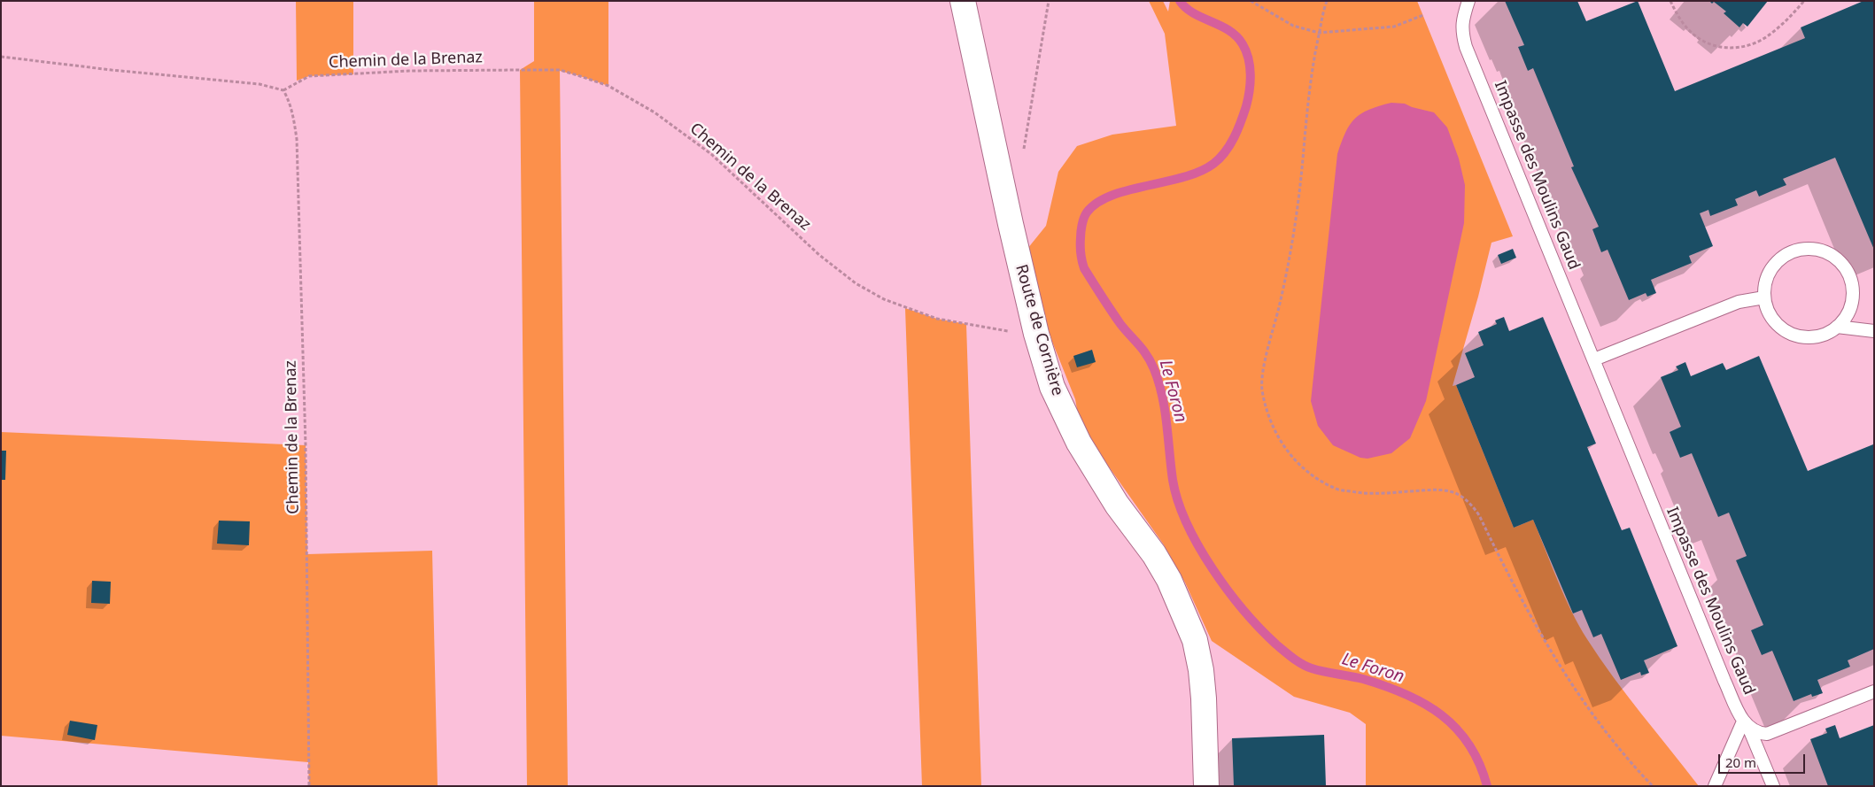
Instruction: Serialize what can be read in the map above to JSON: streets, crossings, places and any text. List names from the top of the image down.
{
  "streets": {
    "street": ["Route de Cornière"],
    "lane": ["Impasse des Moulins Gaud"],
    "path": ["Chemin de la Brenaz"]
  },
  "crossings": [
    ["Chemin de la Brenaz", "Route de Cornière"]
  ],
  "water": ["Le Foron"],
  "scale_bar": "20 m"
}
